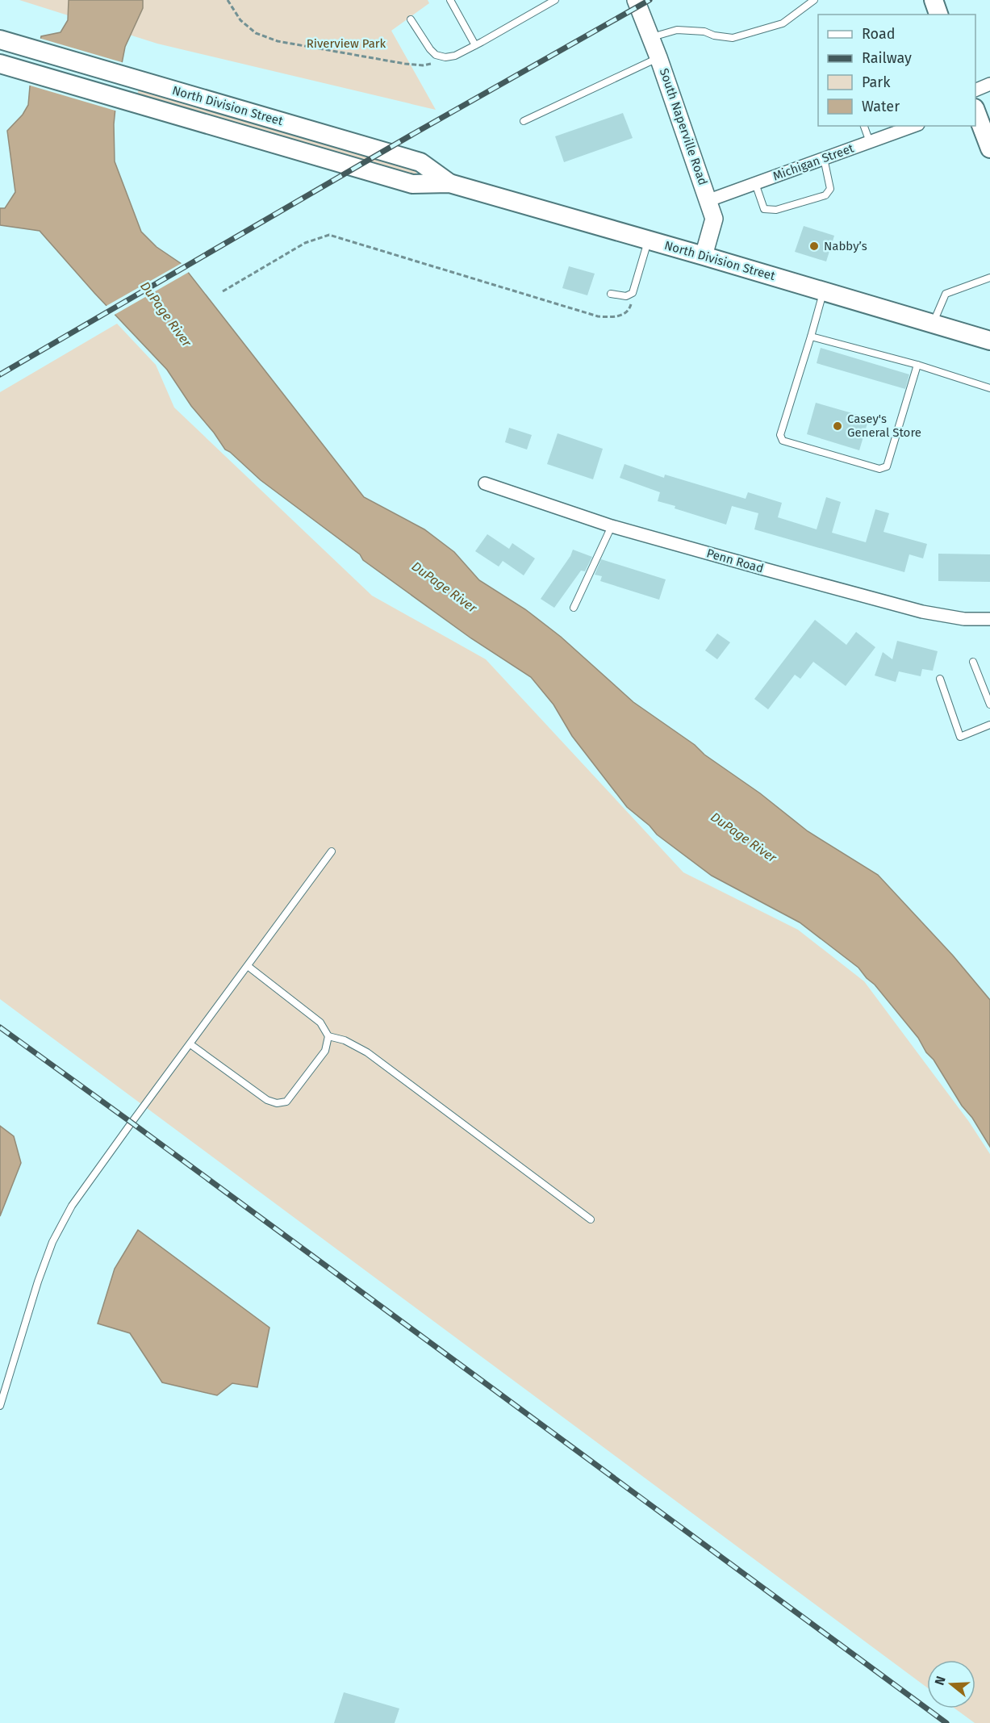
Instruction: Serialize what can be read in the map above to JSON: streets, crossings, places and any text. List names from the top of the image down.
{
  "streets": {
    "main road": ["North Division Street", "South Naperville Road"],
    "street": ["Michigan Street", "Penn Road"]
  },
  "crossings": [
    ["North Division Street", "South Naperville Road"],
    ["South Naperville Road", "Michigan Street"]
  ],
  "water": ["DuPage River"],
  "parks": ["Riverview Park"],
  "places": ["Nabby’s", "Casey's General Store"],
  "legend": [
    "Road",
    "Railway",
    "Park",
    "Water"
  ],
  "north": "left"
}
